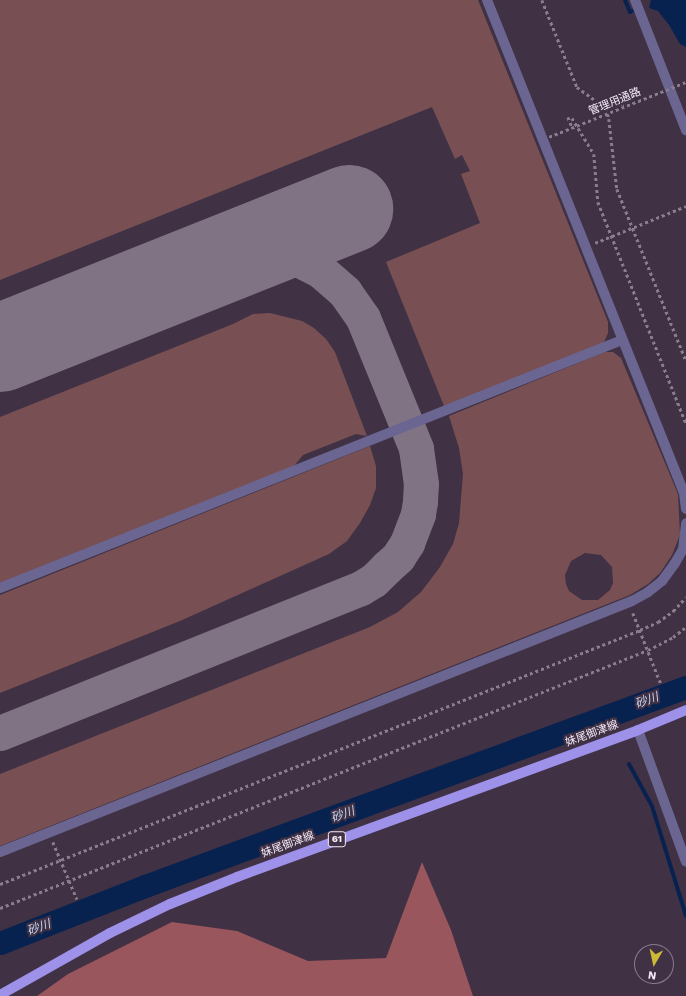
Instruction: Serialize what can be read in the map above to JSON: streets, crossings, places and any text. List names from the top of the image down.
{
  "streets": {
    "main road": ["妹尾御津線", "61"],
    "path": ["管理用通路"]
  },
  "water": ["砂川"],
  "north": "bottom"
}
